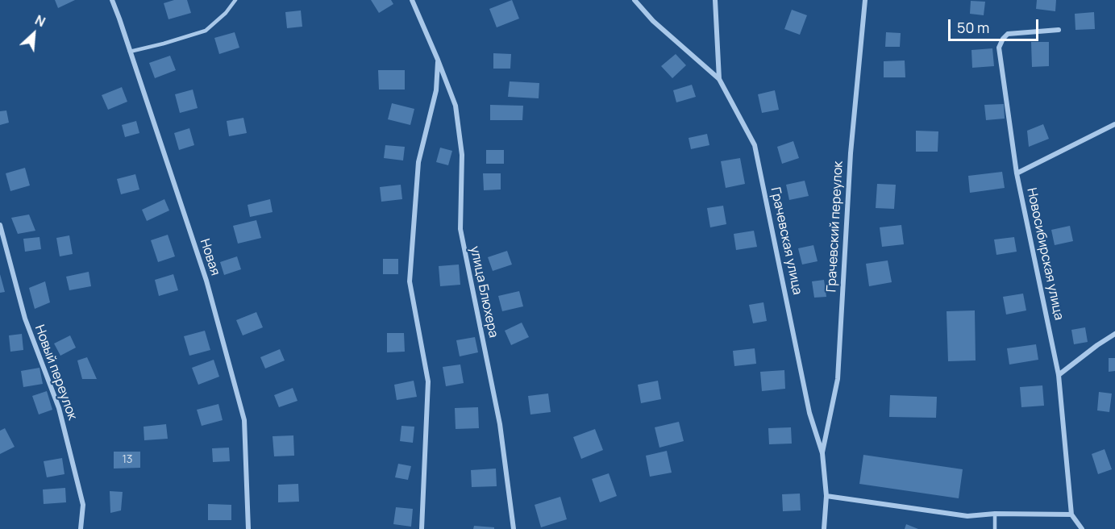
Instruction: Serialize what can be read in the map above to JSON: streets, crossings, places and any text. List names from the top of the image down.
{
  "streets": {
    "street": [
      "Грачевский переулок",
      "Грачевская улица",
      "Новосибирская улица",
      "Новая",
      "улица Блюхера",
      "Новый переулок"
    ]
  },
  "crossings": [
    ["Грачевский переулок", "Грачевская улица"]
  ],
  "house_numbers": ["13"],
  "scale_bar": "50 m",
  "north": "top right"
}
